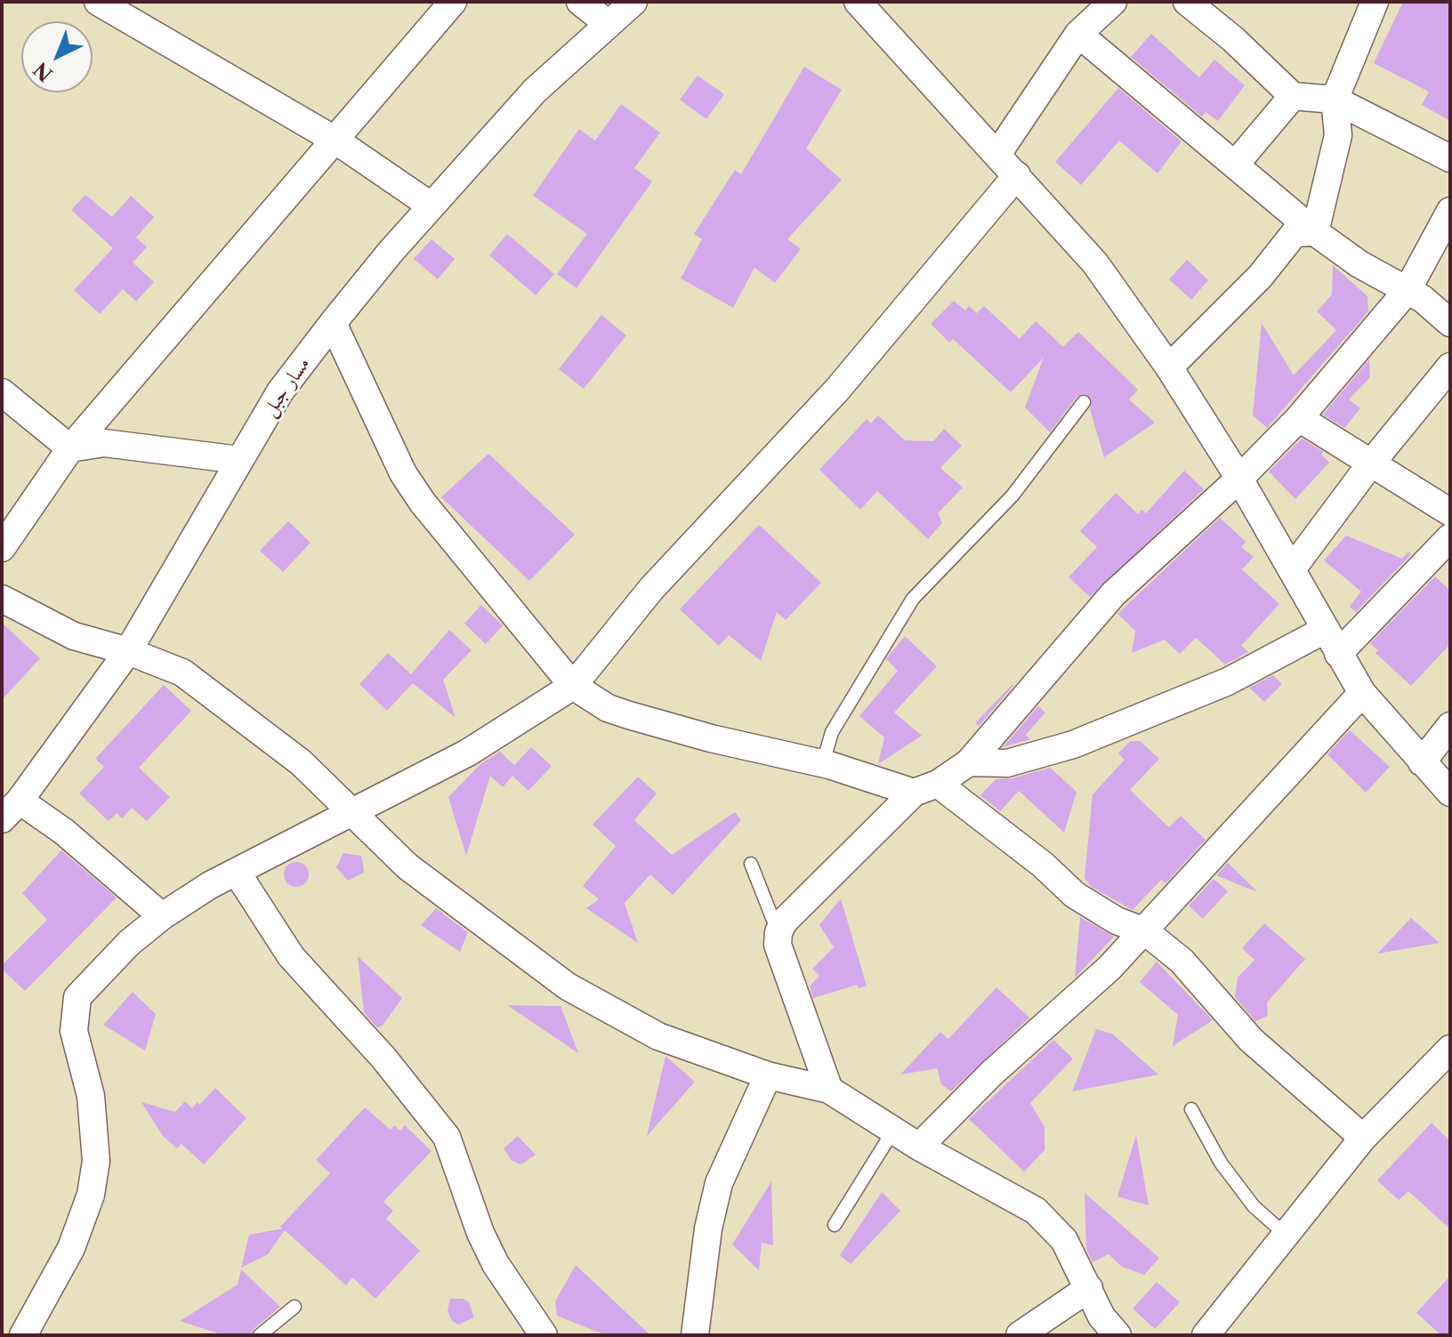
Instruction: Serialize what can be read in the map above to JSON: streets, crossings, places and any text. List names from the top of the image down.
{
  "streets": {
    "street": ["مسار جبل"]
  },
  "north": "bottom left"
}
